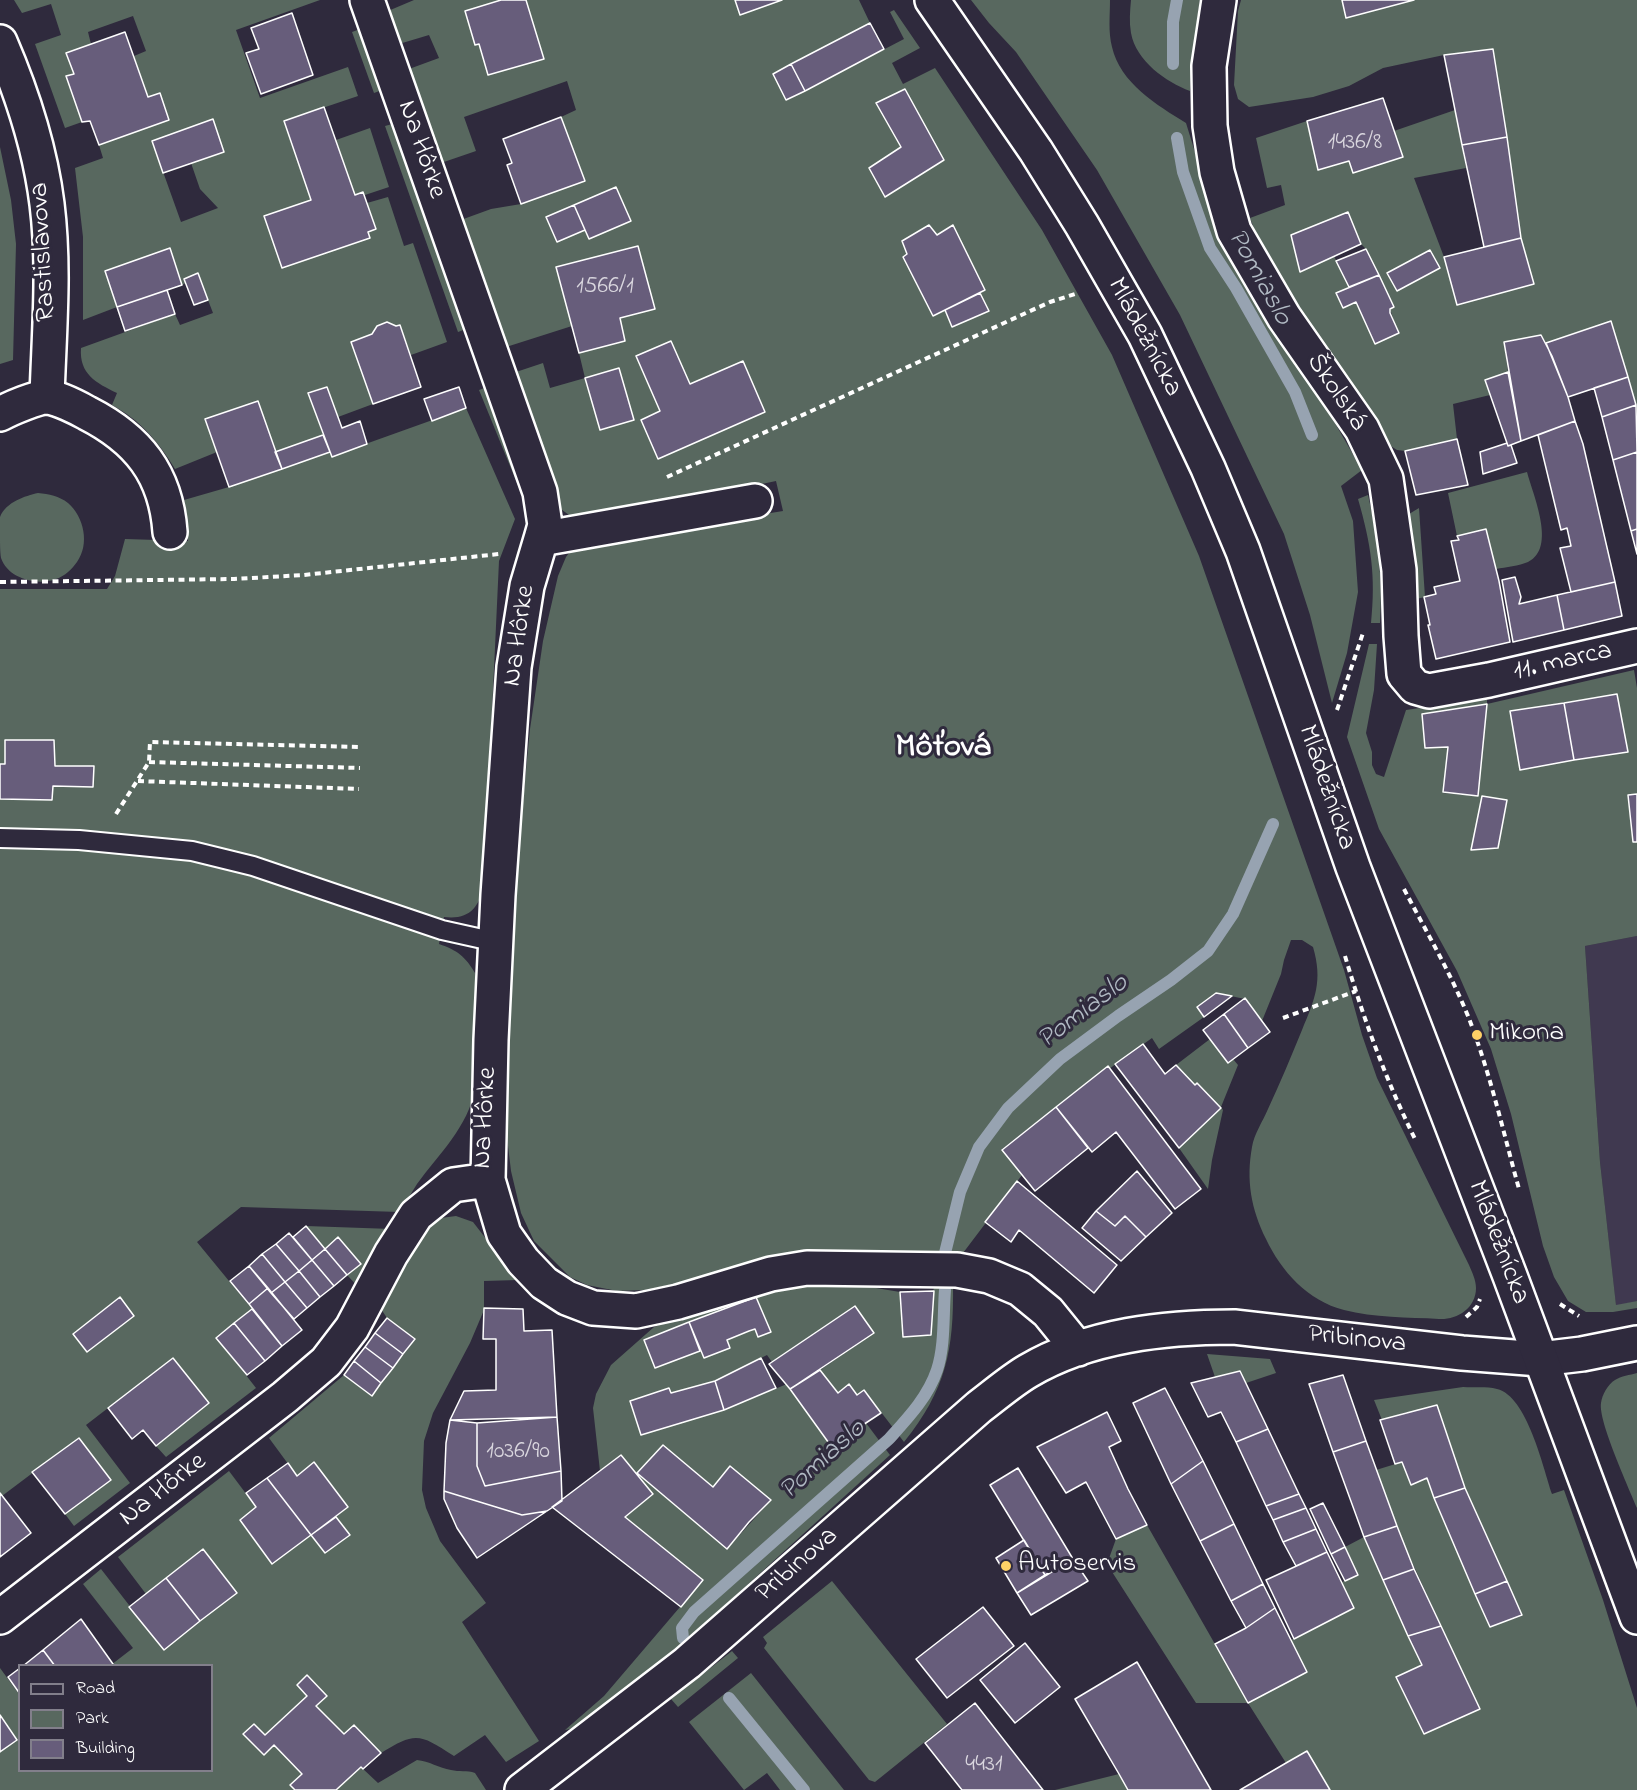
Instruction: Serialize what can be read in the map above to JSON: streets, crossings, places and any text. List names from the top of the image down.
{
  "streets": {
    "street": [
      "Na Hôrke",
      "Rastislavova",
      "Mládežnícka",
      "Školská",
      "11. marca",
      "Pribinova"
    ]
  },
  "crossings": [
    ["Mládežnícka", "Pribinova"],
    ["Školská", "11. marca"]
  ],
  "districts": ["Môťová"],
  "water": ["Pomiaslo"],
  "places": ["Mikona", "Autoservis"],
  "house_numbers": [
    "1436/8",
    "1566/1",
    "1036/90",
    "4431"
  ],
  "legend": ["Road", "Park", "Building"]
}
